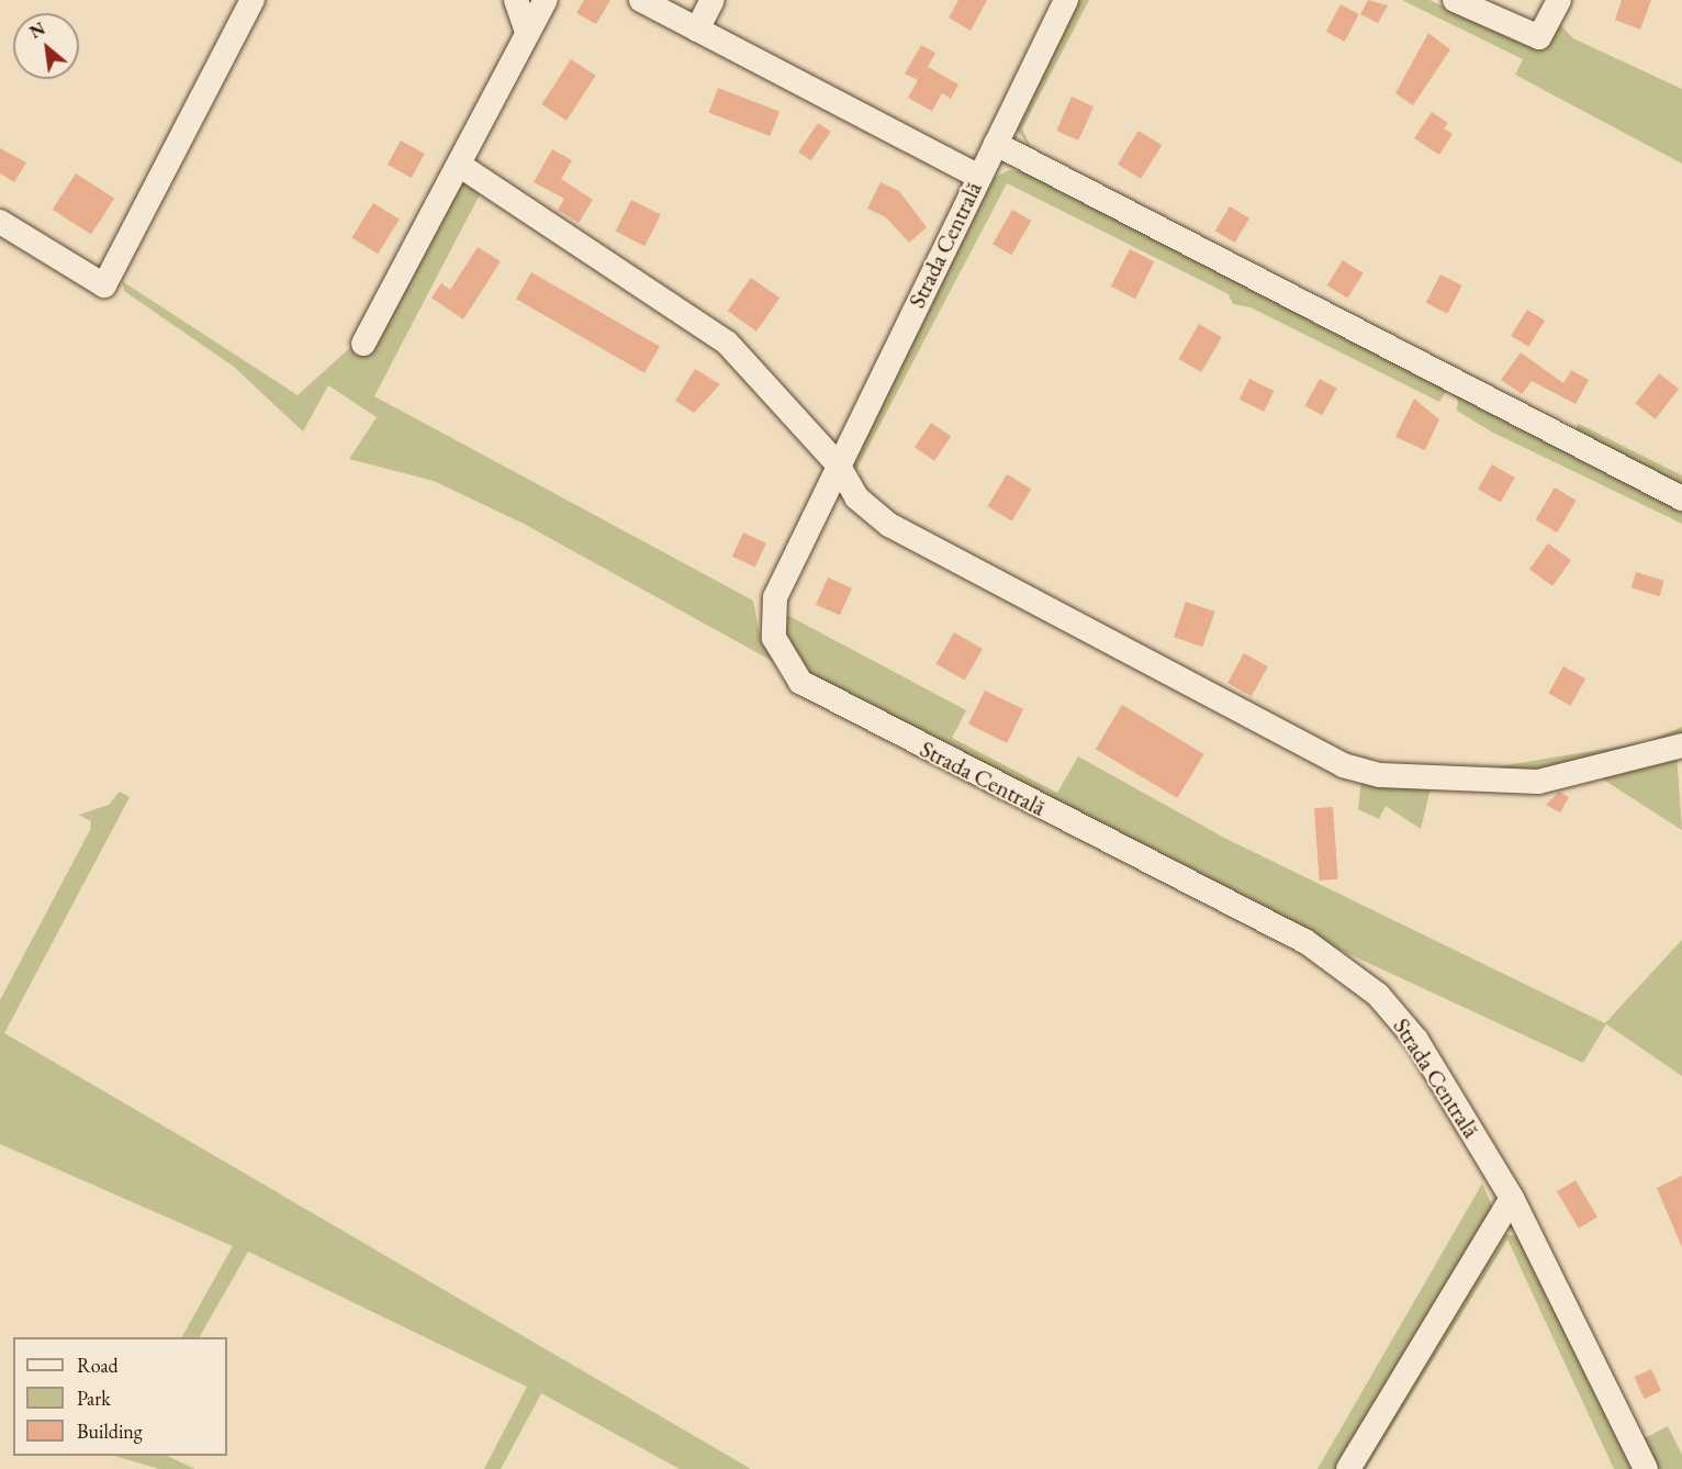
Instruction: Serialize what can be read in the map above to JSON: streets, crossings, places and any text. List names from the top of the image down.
{
  "streets": {
    "street": ["Strada Centrală"]
  },
  "legend": ["Road", "Park", "Building"],
  "north": "top left"
}
